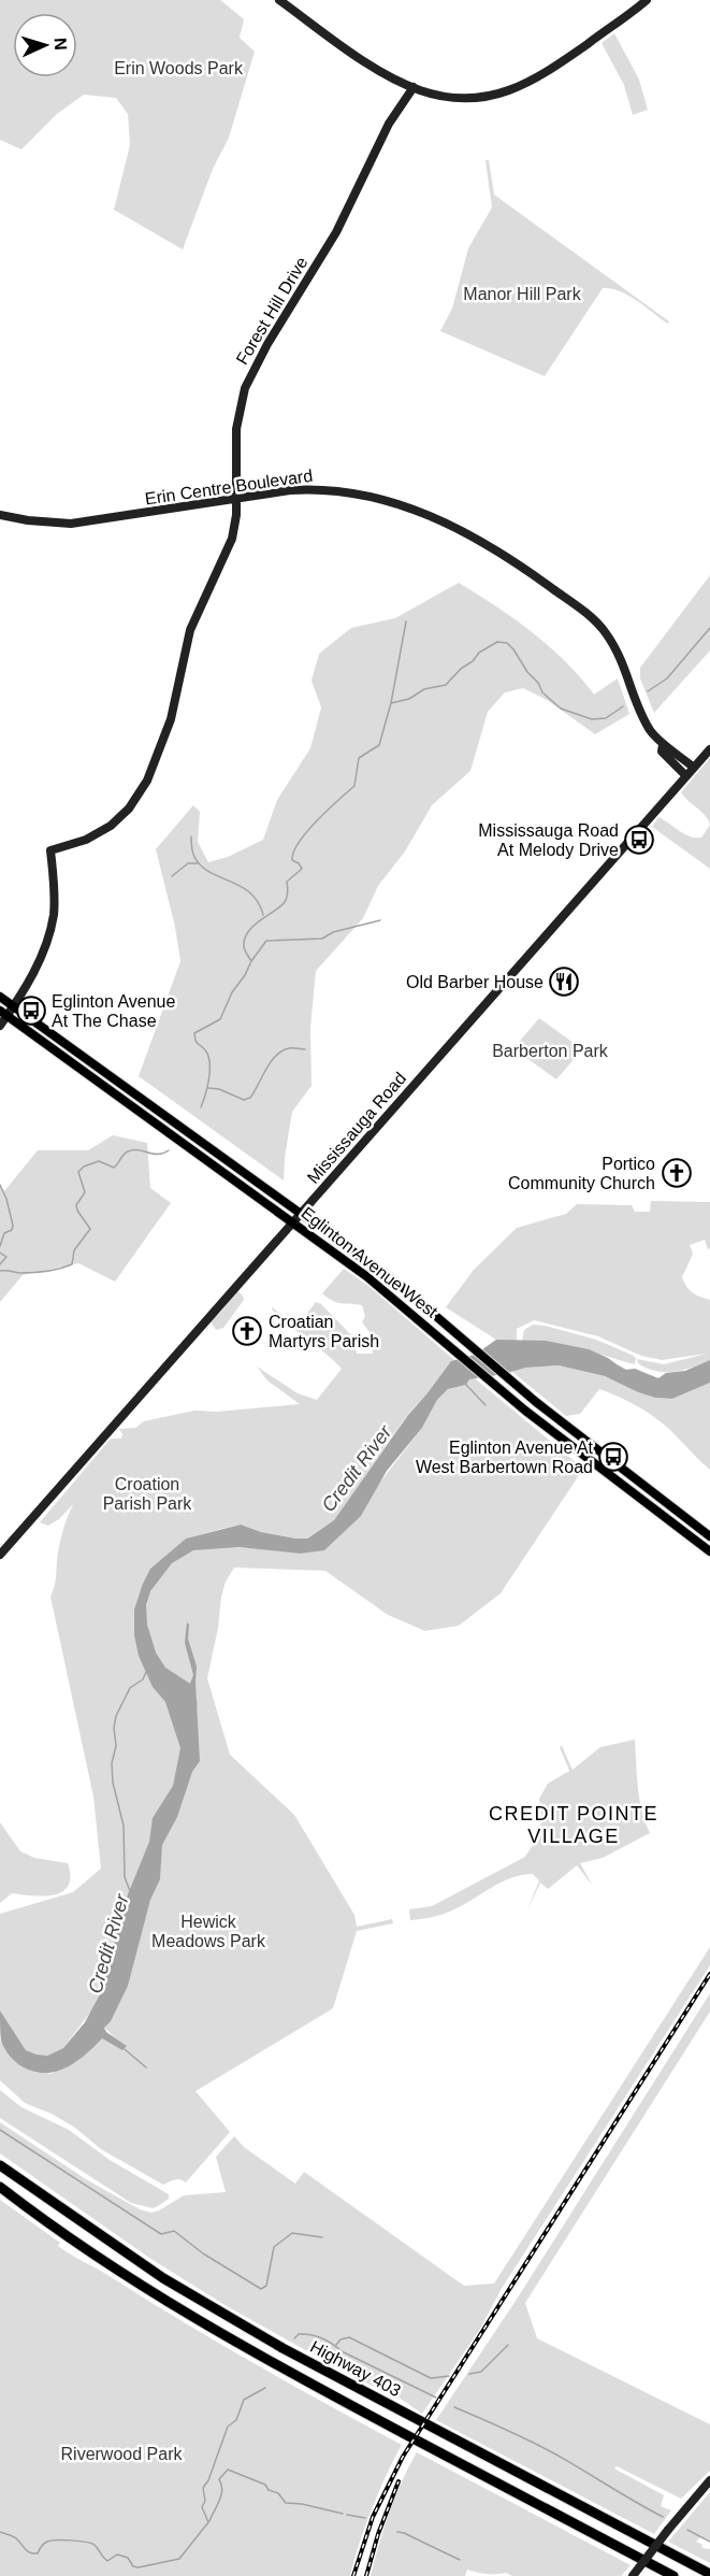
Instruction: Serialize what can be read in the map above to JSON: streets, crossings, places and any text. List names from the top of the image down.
{
  "streets": {
    "highway": ["Highway 403"],
    "main road": ["Eglinton Avenue West"],
    "street": ["Forest Hill Drive", "Erin Centre Boulevard", "Mississauga Road"]
  },
  "crossings": [
    ["Forest Hill Drive", "Erin Centre Boulevard"],
    ["Forest Hill Drive", "Eglinton Avenue West"],
    ["Erin Centre Boulevard", "Mississauga Road"],
    ["Mississauga Road", "Eglinton Avenue West"]
  ],
  "districts": ["CREDIT POINTE VILLAGE"],
  "water": ["Credit River"],
  "parks": [
    "Erin Woods Park",
    "Manor Hill Park",
    "Barberton Park",
    "Croation Parish Park",
    "Hewick Meadows Park",
    "Riverwood Park"
  ],
  "places": {
    "bus stop": ["Mississauga Road At Melody Drive", "Eglinton Avenue At The Chase", "Eglinton Avenue At West Barbertown Road"],
    "restaurant": ["Old Barber House"],
    "church": ["Portico Community Church", "Croatian Martyrs Parish"]
  },
  "north": "right"
}
